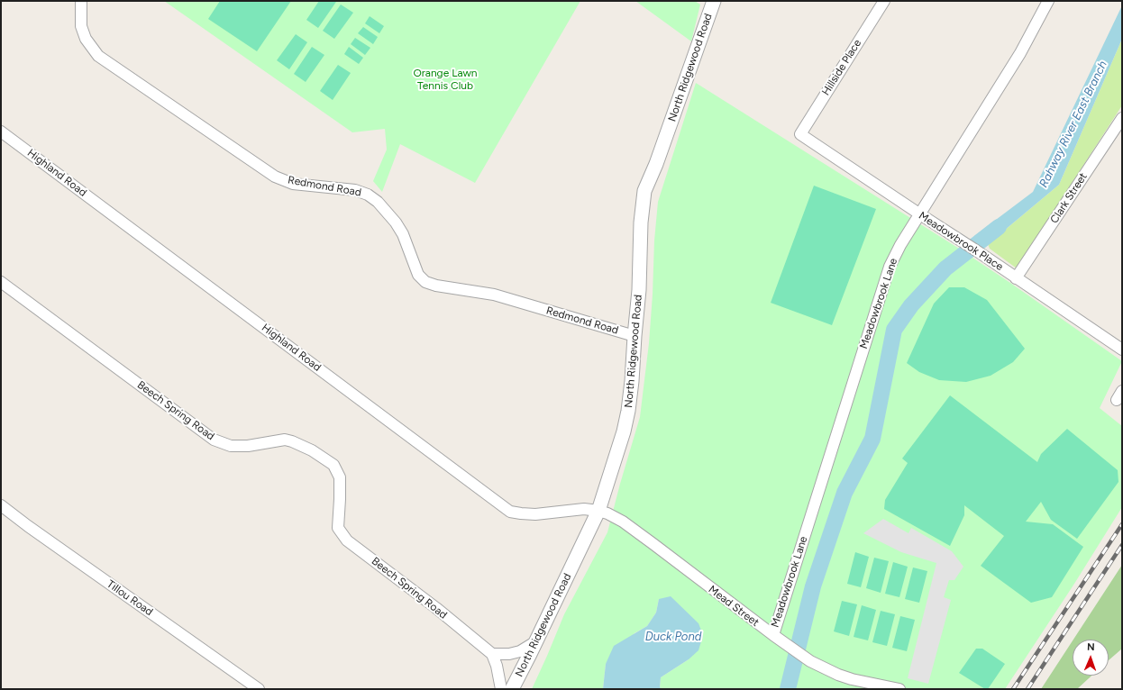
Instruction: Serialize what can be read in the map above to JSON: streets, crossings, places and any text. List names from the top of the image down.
{
  "streets": {
    "street": [
      "North Ridgewood Road",
      "Hillside Place",
      "Highland Road",
      "Redmond Road",
      "Clark Street",
      "Meadowbrook Place",
      "Meadowbrook Lane",
      "Beech Spring Road",
      "Tillou Road",
      "Mead Street"
    ]
  },
  "crossings": [
    ["North Ridgewood Road", "Highland Road"],
    ["North Ridgewood Road", "Redmond Road"],
    ["North Ridgewood Road", "Mead Street"],
    ["Hillside Place", "Meadowbrook Place"],
    ["Highland Road", "Mead Street"],
    ["Clark Street", "Meadowbrook Place"],
    ["Meadowbrook Place", "Meadowbrook Lane"],
    ["Meadowbrook Lane", "Mead Street"]
  ],
  "water": ["Rahway River East Branch", "Duck Pond"],
  "parks": ["Orange Lawn Tennis Club"],
  "north": "top"
}
